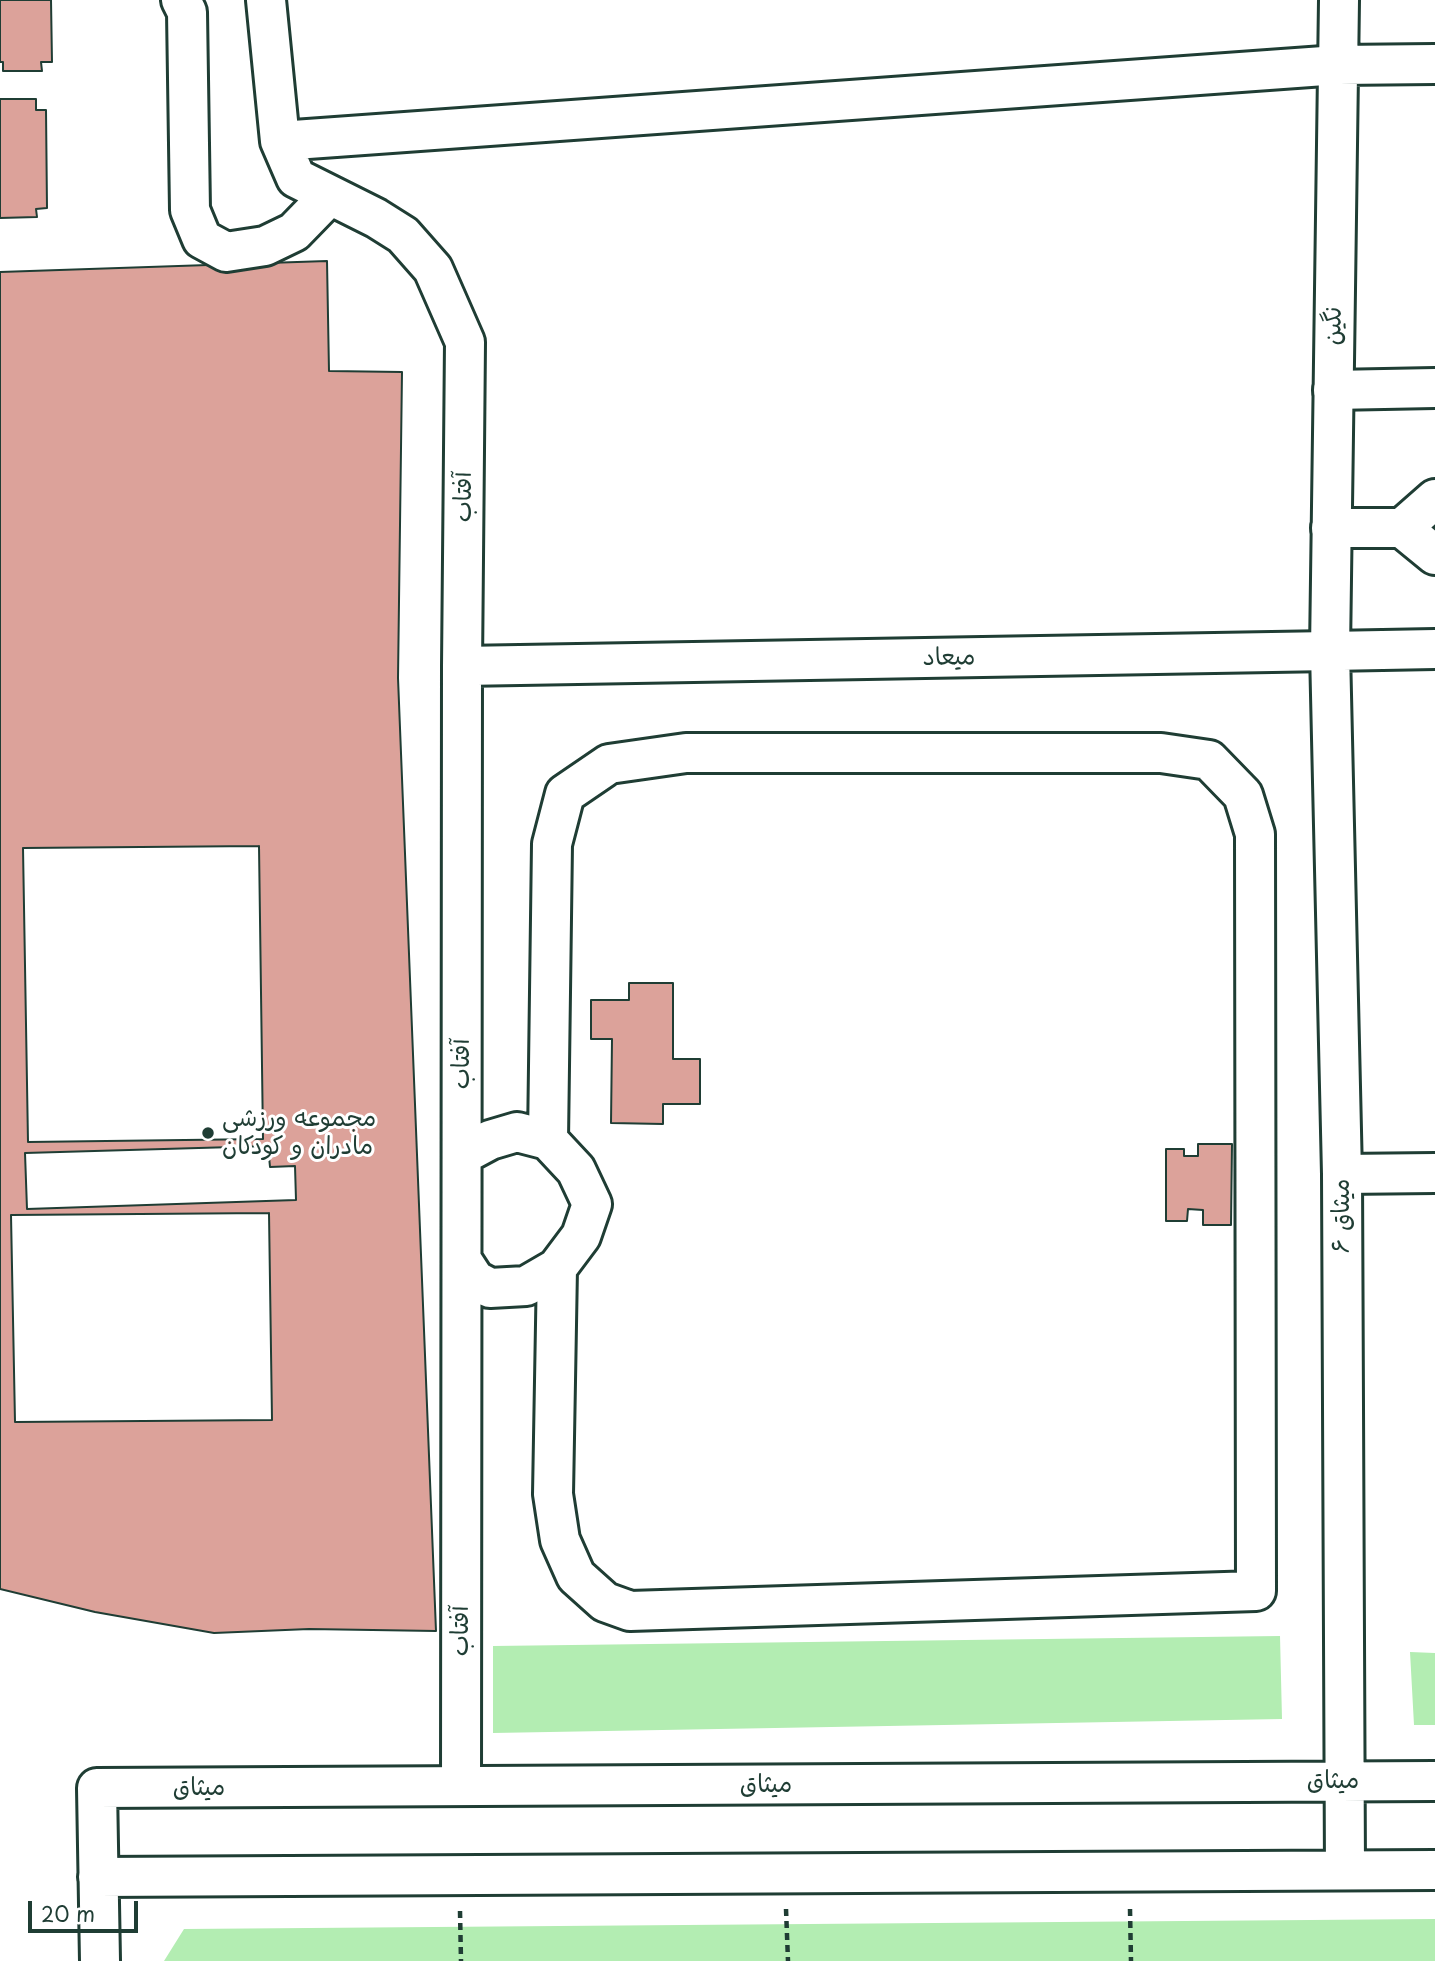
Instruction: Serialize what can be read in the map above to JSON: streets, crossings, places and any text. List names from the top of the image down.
{
  "streets": {
    "street": [
      "نگین",
      "آفتاب",
      "میعاد",
      "میثاق ۶",
      "میثاق"
    ]
  },
  "crossings": [
    ["نگین", "میعاد"],
    ["نگین", "میثاق ۶"],
    ["آفتاب", "میعاد"],
    ["آفتاب", "میثاق"],
    ["میعاد", "میثاق ۶"],
    ["میثاق ۶", "میثاق"]
  ],
  "places": ["مجموعه ورزشی مادران و کودکان"],
  "scale_bar": "20 m"
}
